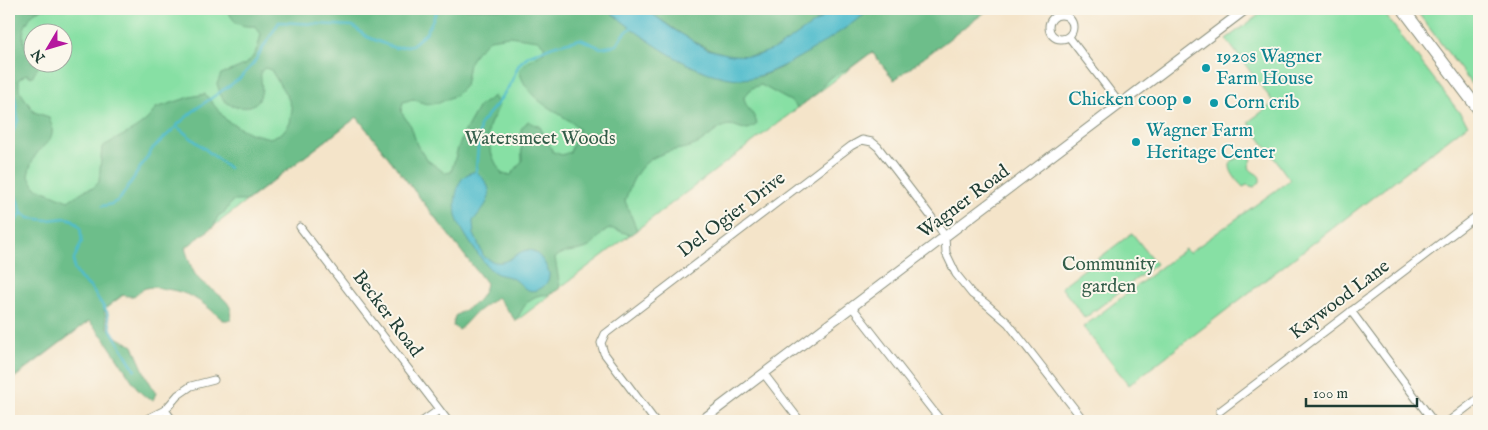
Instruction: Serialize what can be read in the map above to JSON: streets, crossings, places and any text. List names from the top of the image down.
{
  "streets": {
    "street": [
      "Wagner Road",
      "Del Ogier Drive",
      "Kaywood Lane",
      "Becker Road"
    ]
  },
  "crossings": [
    ["Wagner Road", "Del Ogier Drive"]
  ],
  "parks": ["Watersmeet Woods", "Community garden"],
  "places": [
    "1920s Wagner Farm House",
    "Chicken coop",
    "Corn crib",
    "Wagner Farm Heritage Center"
  ],
  "scale_bar": "100 m",
  "north": "bottom left"
}
